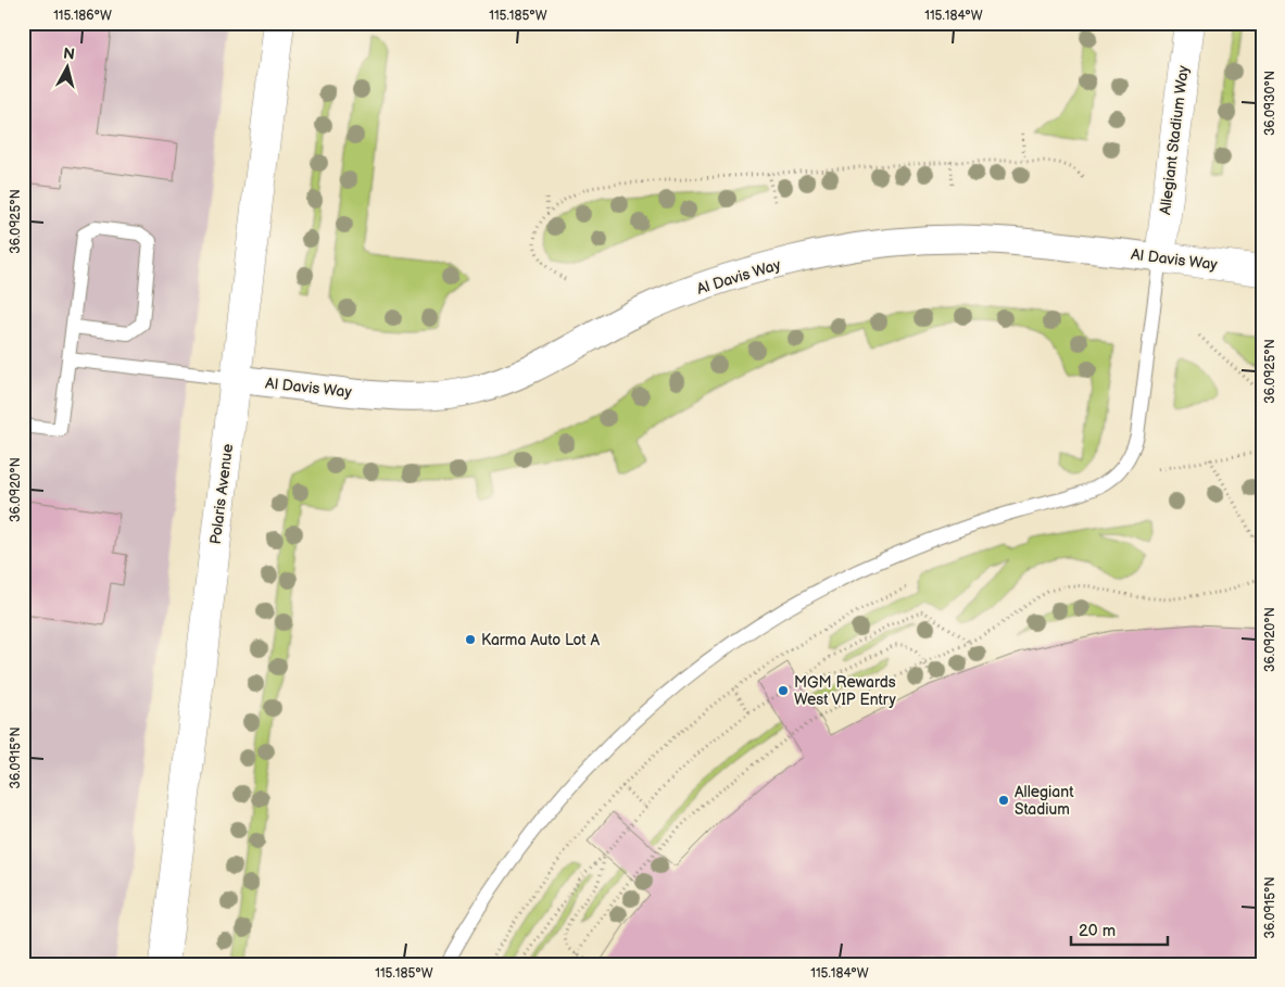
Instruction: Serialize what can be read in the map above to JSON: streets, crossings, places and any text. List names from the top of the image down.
{
  "streets": {
    "street": ["Allegiant Stadium Way", "Al Davis Way", "Polaris Avenue"]
  },
  "crossings": [
    ["Allegiant Stadium Way", "Al Davis Way"],
    ["Al Davis Way", "Polaris Avenue"]
  ],
  "places": ["Karma Auto Lot A", "MGM Rewards West VIP Entry", "Allegiant Stadium"],
  "scale_bar": "20 m",
  "north": "top",
  "coordinates": [
    "115.186°W",
    "115.185°W",
    "115.184°W",
    "36.0930°N",
    "36.0925°N",
    "36.0920°N",
    "36.0915°N"
  ]
}
